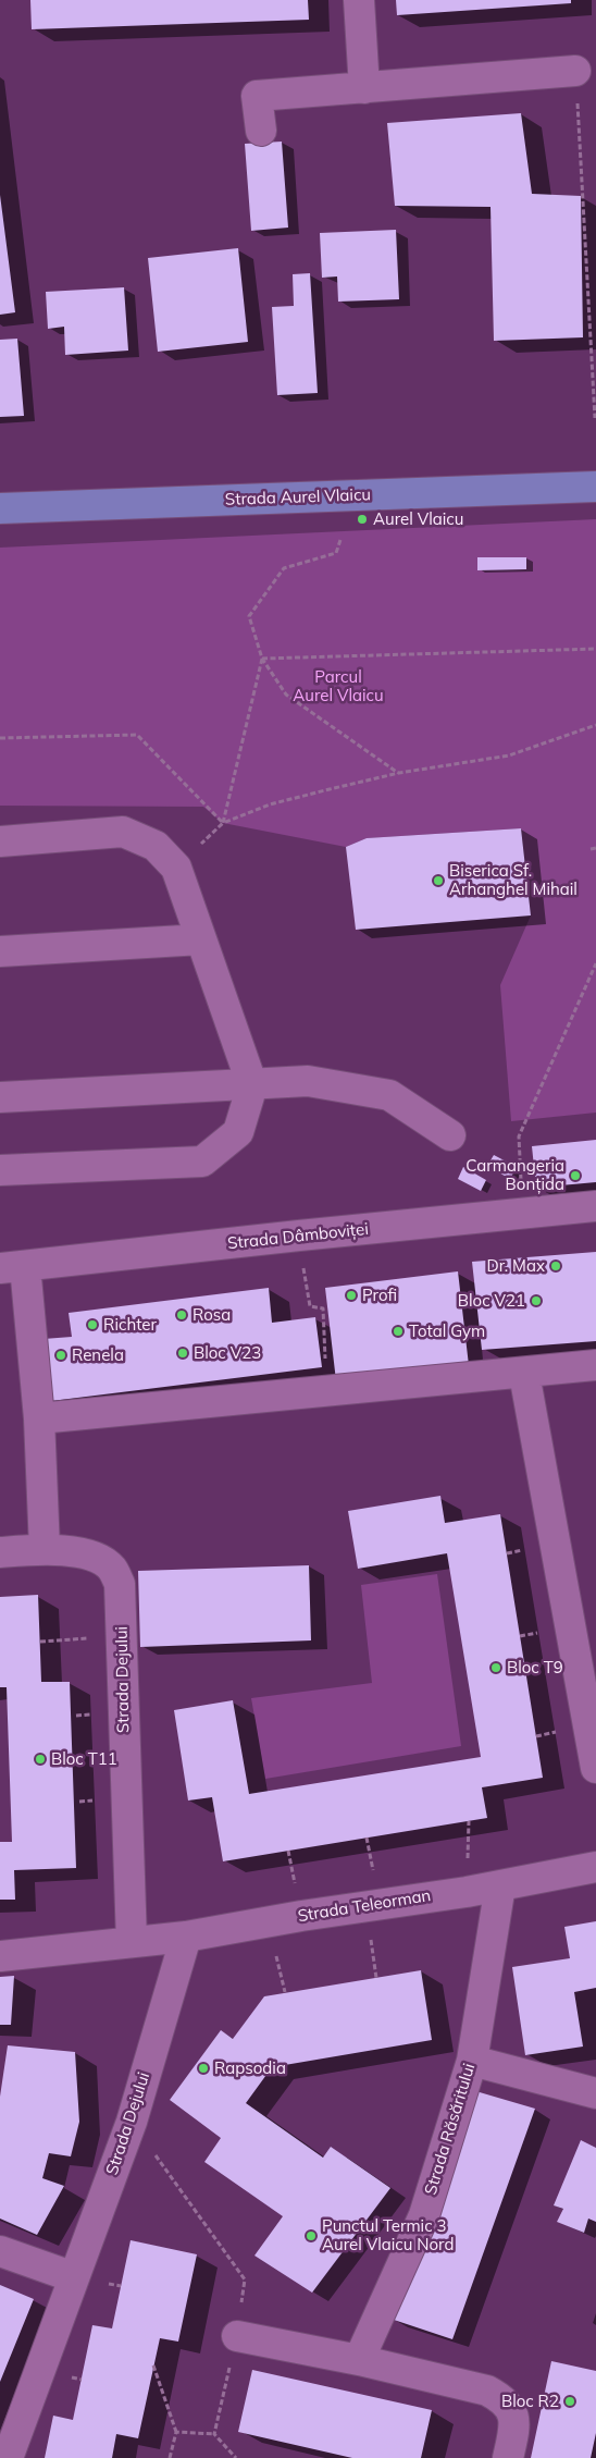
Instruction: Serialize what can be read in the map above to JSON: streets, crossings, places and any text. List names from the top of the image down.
{
  "streets": {
    "main road": ["Strada Aurel Vlaicu"],
    "street": [
      "Strada Dâmboviței",
      "Strada Dejului",
      "Strada Teleorman",
      "Strada Răsăritului"
    ]
  },
  "crossings": [
    ["Strada Dejului", "Strada Teleorman"],
    ["Strada Teleorman", "Strada Răsăritului"]
  ],
  "parks": ["Parcul Aurel Vlaicu"],
  "places": [
    "Aurel Vlaicu",
    "Biserica Sf. Arhanghel Mihail",
    "Carmangeria Bonțida",
    "Dr. Max",
    "Profi",
    "Bloc V21",
    "Rosa",
    "Richter",
    "Total Gym",
    "Bloc V23",
    "Renela",
    "Bloc T9",
    "Bloc T11",
    "Rapsodia",
    "Punctul Termic 3 Aurel Vlaicu Nord",
    "Bloc R2"
  ]
}
